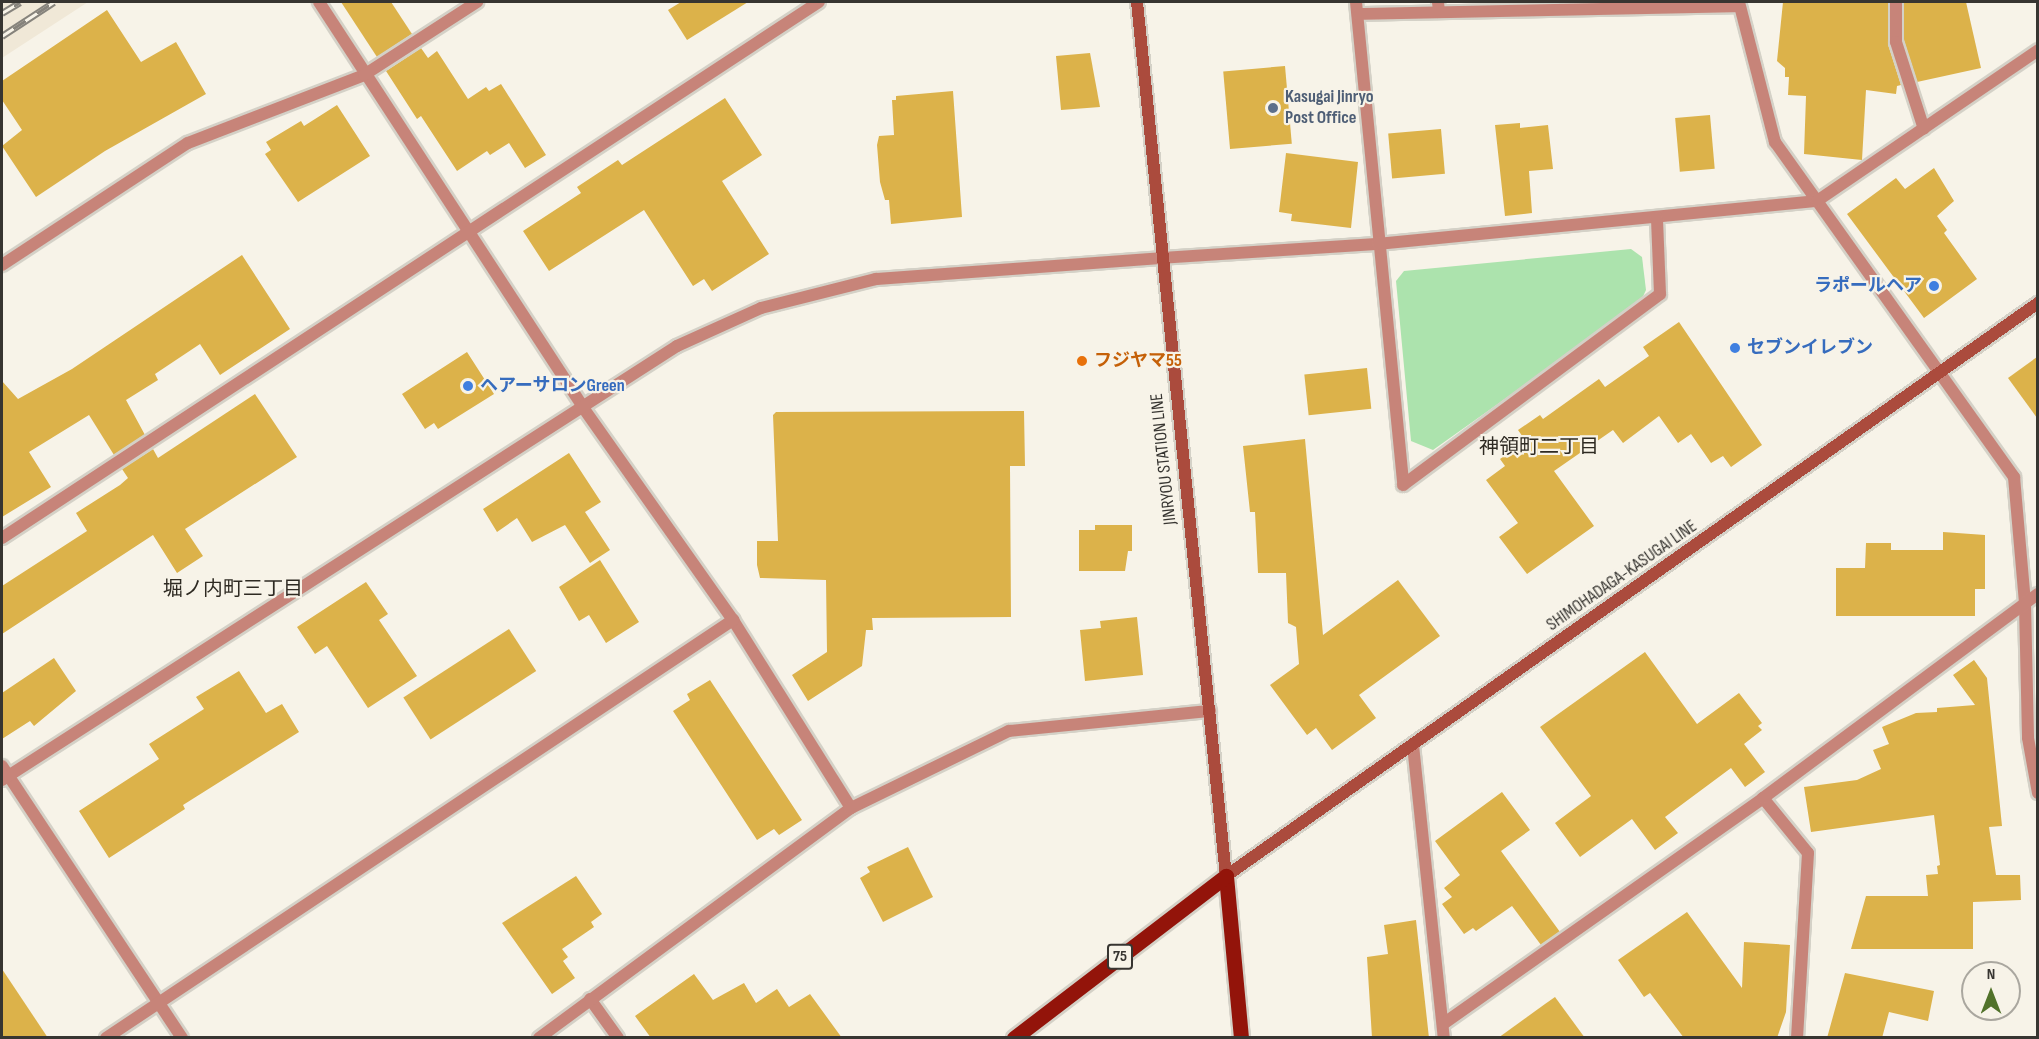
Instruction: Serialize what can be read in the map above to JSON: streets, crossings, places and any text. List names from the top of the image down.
{
  "streets": {
    "main road": ["JINRYOU STATION LINE", "SHIMOHADAGA-KASUGAI LINE", "75"]
  },
  "crossings": [
    ["JINRYOU STATION LINE", "SHIMOHADAGA-KASUGAI LINE"],
    ["JINRYOU STATION LINE", "75"],
    ["SHIMOHADAGA-KASUGAI LINE", "75"]
  ],
  "districts": ["神領町二丁目", "堀ノ内町三丁目"],
  "places": [
    "Kasugai Jinryo Post Office",
    "ラポールヘア",
    "セブンイレブン",
    "フジヤマ55",
    "ヘアーサロンGreen"
  ],
  "north": "top"
}
